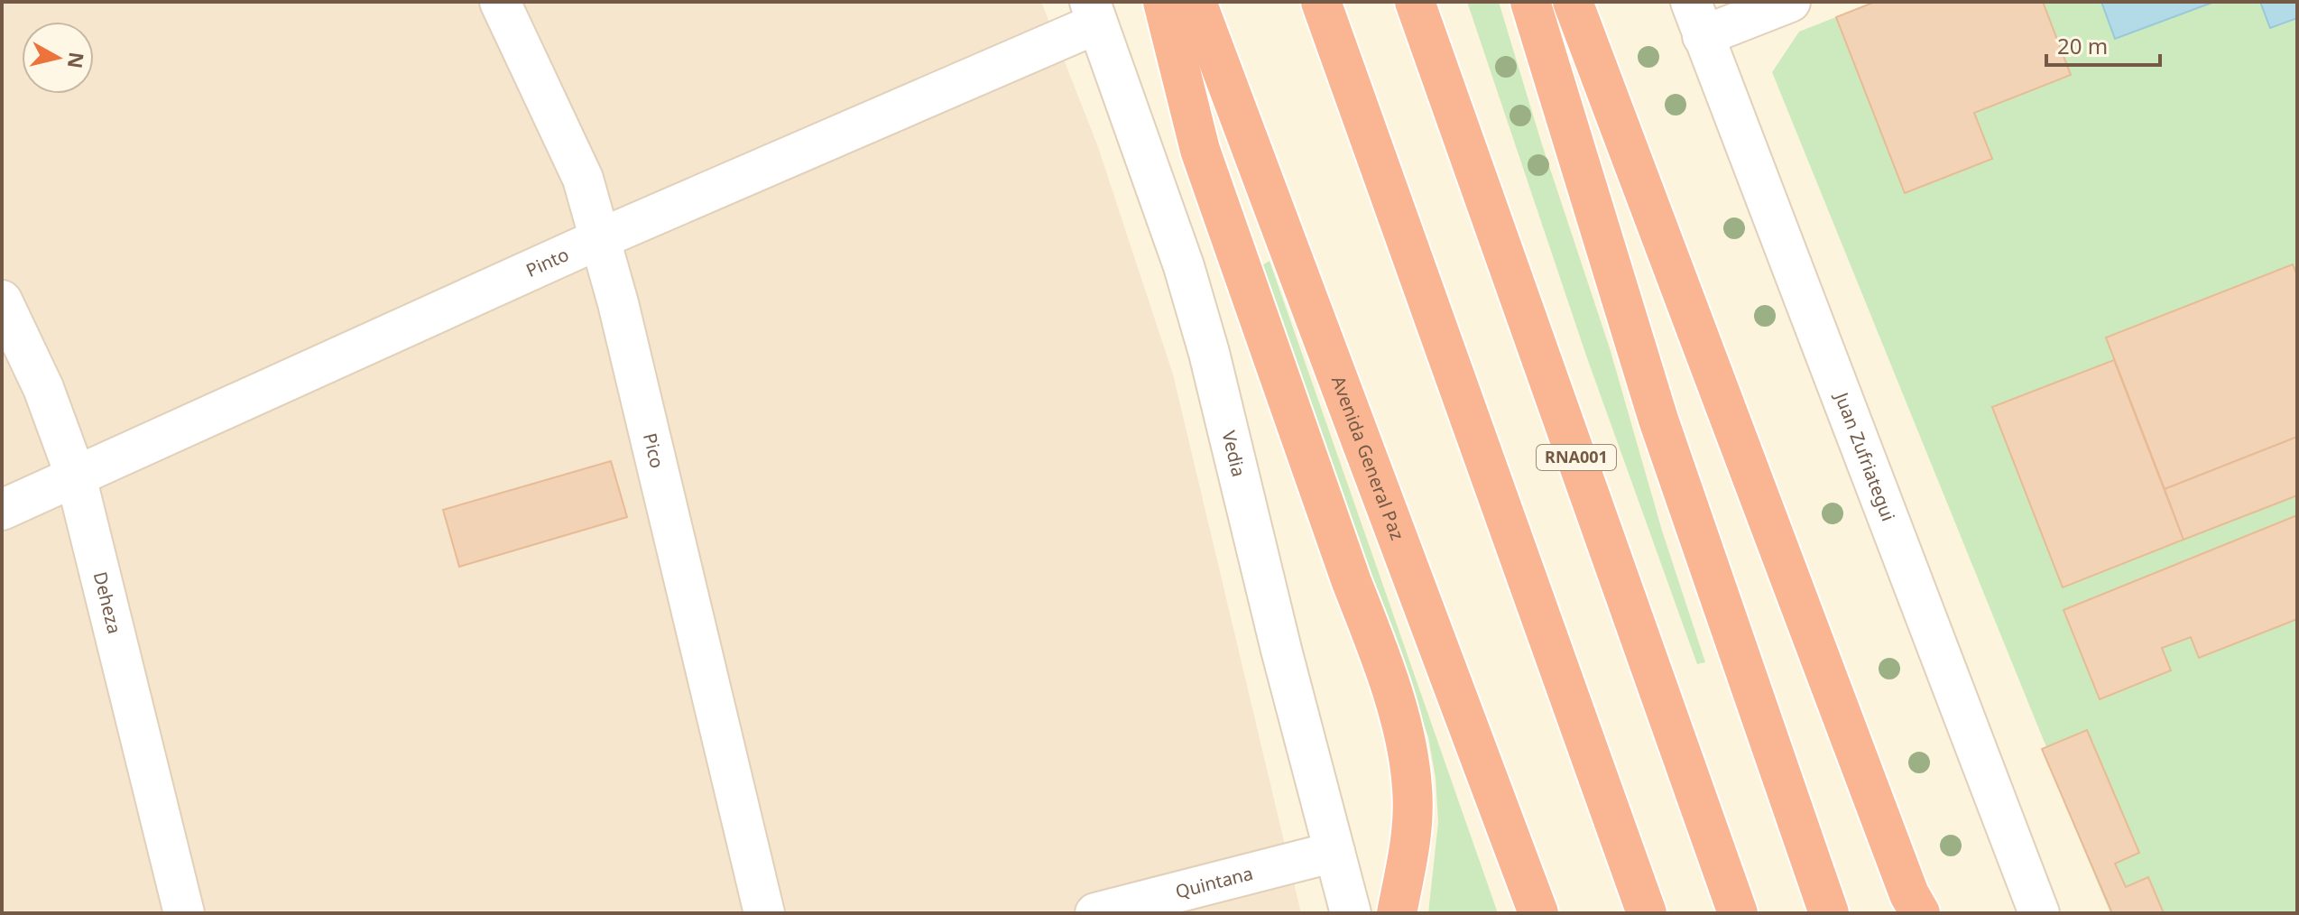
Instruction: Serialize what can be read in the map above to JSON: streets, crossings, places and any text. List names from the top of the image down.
{
  "streets": {
    "highway": ["Avenida General Paz", "RNA001"],
    "street": [
      "Pinto",
      "Pico",
      "Vedia",
      "Juan Zufriategui",
      "Deheza",
      "Quintana"
    ]
  },
  "crossings": [
    ["Pinto", "Pico"],
    ["Pinto", "Vedia"],
    ["Pinto", "Deheza"],
    ["Vedia", "Quintana"]
  ],
  "scale_bar": "20 m",
  "north": "right"
}
